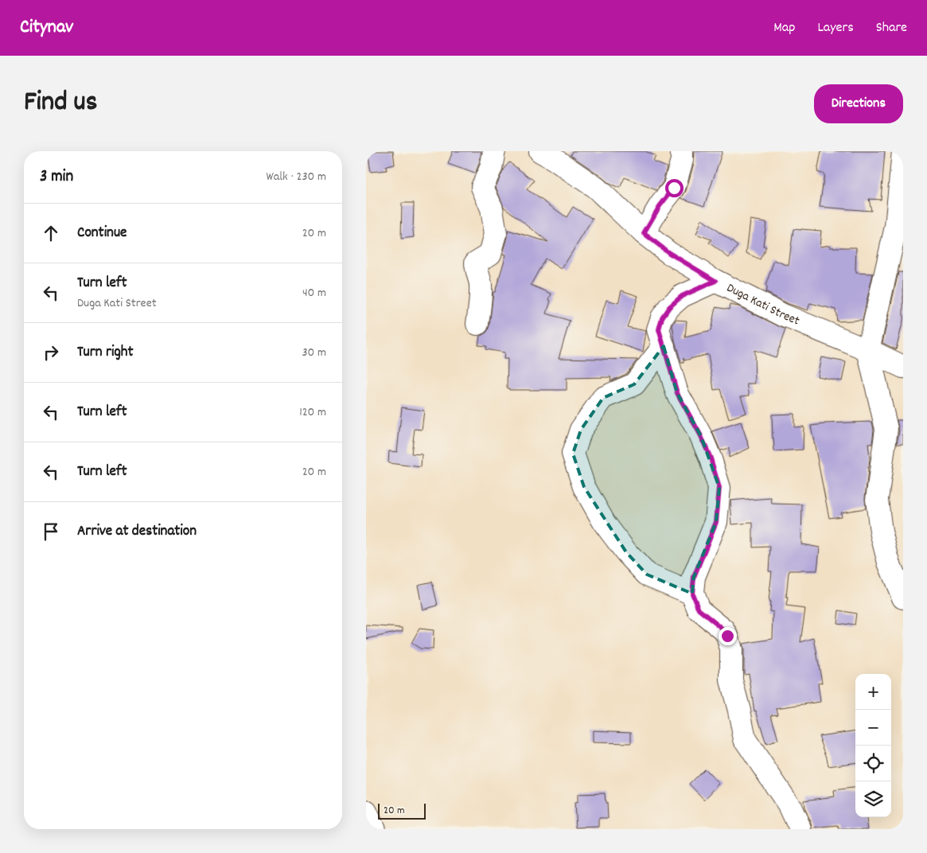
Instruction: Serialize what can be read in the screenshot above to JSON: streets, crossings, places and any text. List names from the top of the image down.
{
  "streets": {
    "street": ["Duga Kati Street"]
  },
  "scale_bar": "20 m",
  "page": {
    "header": "Citynav",
    "nav": ["Map", "Layers", "Share"],
    "title": "Find us",
    "buttons": "Directions",
    "heading": ["3 min", "Walk · 230 m"],
    "list": [
      ["Continue", "20 m"],
      ["Turn left", "Duga Kati Street", "40 m"],
      ["Turn right", "30 m"],
      ["Turn left", "120 m"],
      ["Turn left", "20 m"],
      "Arrive at destination"
    ],
    "map_buttons": ["+", "−"],
    "scale": "20 m"
  }
}
